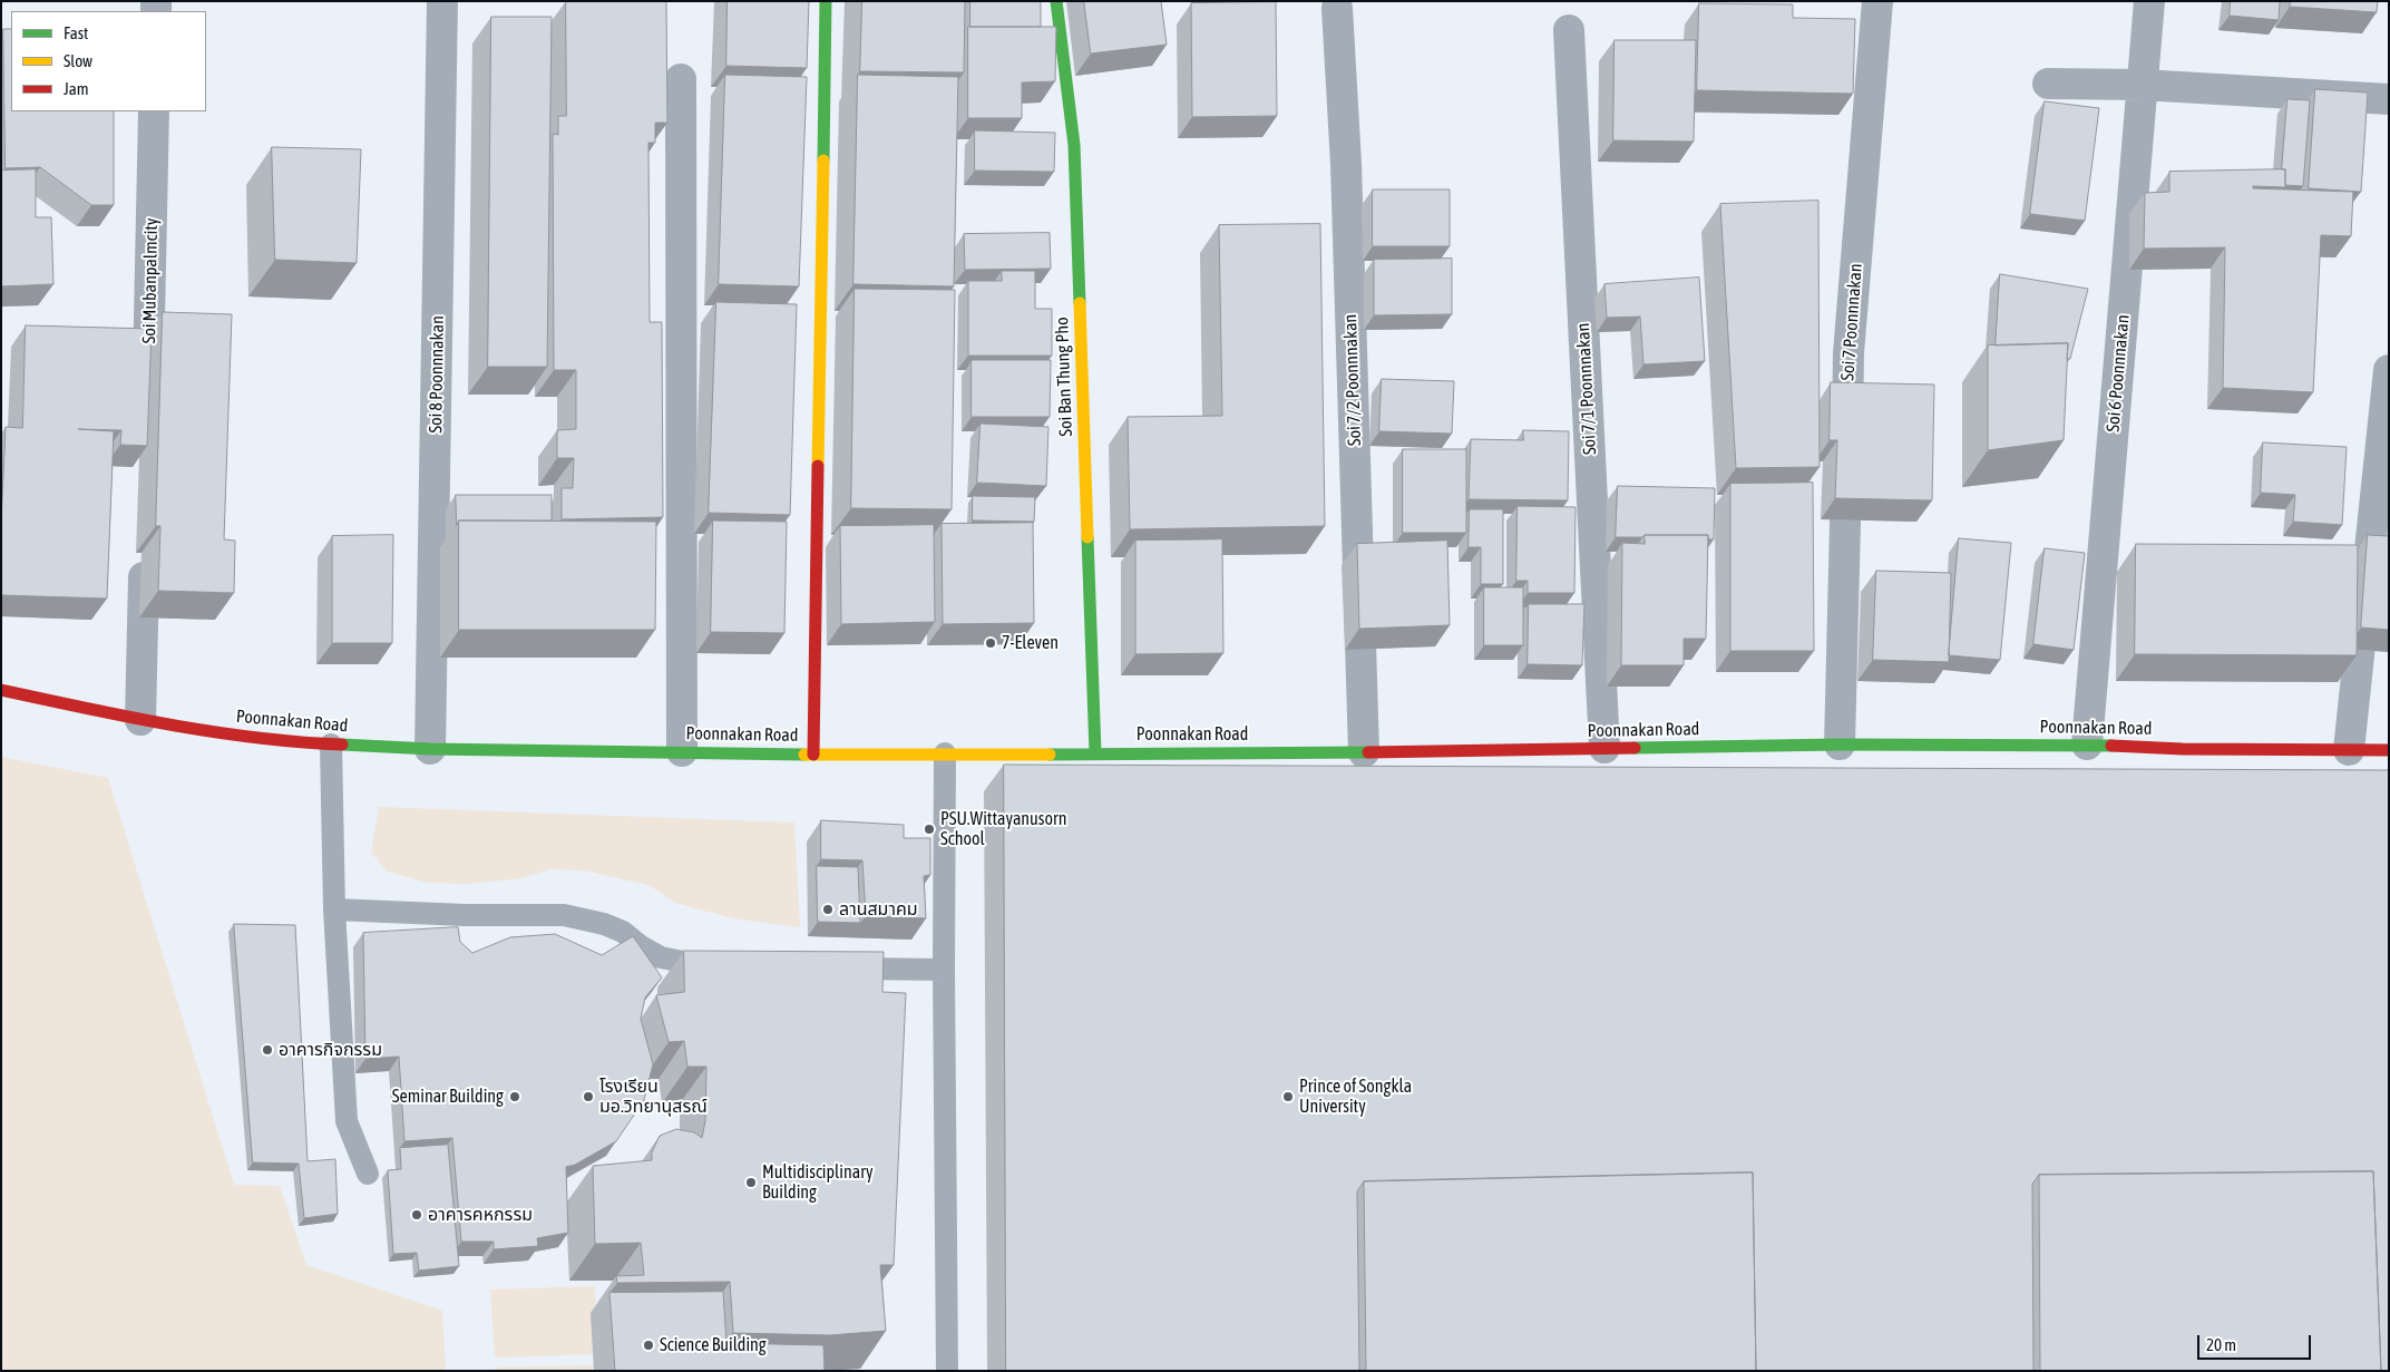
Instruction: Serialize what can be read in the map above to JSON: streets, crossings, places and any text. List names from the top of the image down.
{
  "streets": {
    "street": [
      "Soi Mubanpalmcity",
      "Soi 7 Poonnnakan",
      "Soi 6 Poonnnakan",
      "Soi 8 Poonnnakan",
      "Soi Ban Thung Pho",
      "Soi 7/2 Poonnnakan",
      "Soi 7/1 Poonnnakan",
      "Poonnakan Road"
    ]
  },
  "crossings": [
    ["Soi 7 Poonnnakan", "Poonnakan Road"],
    ["Soi 6 Poonnnakan", "Poonnakan Road"],
    ["Soi 8 Poonnnakan", "Poonnakan Road"],
    ["Soi Ban Thung Pho", "Poonnakan Road"],
    ["Soi 7/2 Poonnnakan", "Poonnakan Road"],
    ["Soi 7/1 Poonnnakan", "Poonnakan Road"]
  ],
  "places": [
    "7-Eleven",
    "PSU.Wittayanusorn School",
    "ลานสมาคม",
    "อาคารกิจกรรม",
    "Seminar Building",
    "โรงเรียน มอ.วิทยานุสรณ์",
    "Prince of Songkla University",
    "Multidisciplinary Building",
    "อาคารคหกรรม",
    "Science Building"
  ],
  "legend": ["Fast", "Slow", "Jam"],
  "scale_bar": "20 m"
}
